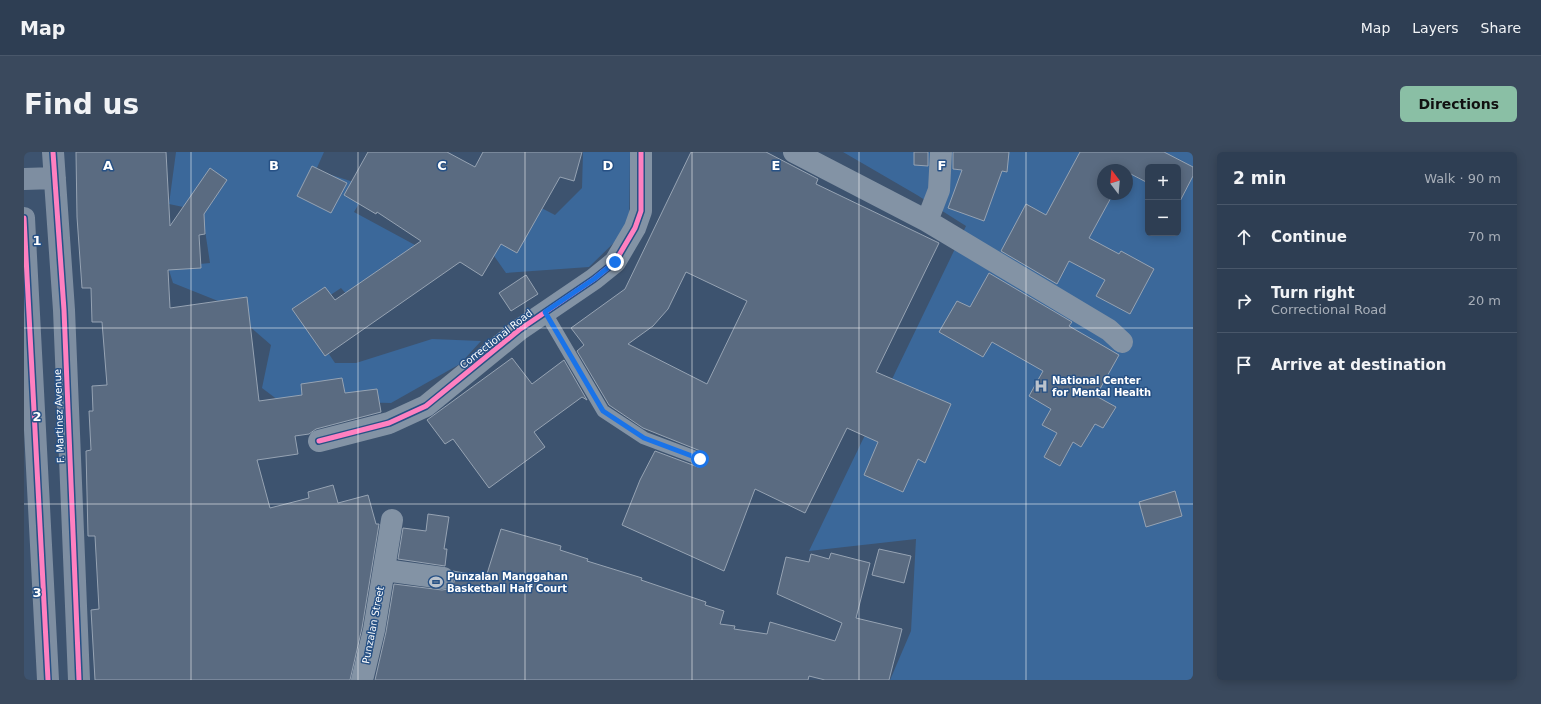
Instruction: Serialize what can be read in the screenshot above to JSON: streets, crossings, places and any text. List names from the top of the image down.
{
  "streets": {
    "main road": ["F. Martinez Avenue"],
    "street": ["Correctional Road", "Punzalan Street"]
  },
  "places": {
    "hospital": ["National Center for Mental Health"],
    "sports": ["Punzalan Manggahan Basketball Half Court"]
  },
  "north": "top",
  "page": {
    "header": "Map",
    "nav": ["Map", "Layers", "Share"],
    "buttons": "Directions",
    "title": "Find us",
    "heading": ["2 min", "Walk · 90 m"],
    "map_buttons": ["+", "−"],
    "list": [
      ["Continue", "70 m"],
      ["Turn right", "Correctional Road", "20 m"],
      "Arrive at destination"
    ]
  },
  "grid": {
    "columns": [
      "A",
      "B",
      "C",
      "D",
      "E",
      "F"
    ],
    "rows": ["1", "2", "3"]
  }
}
